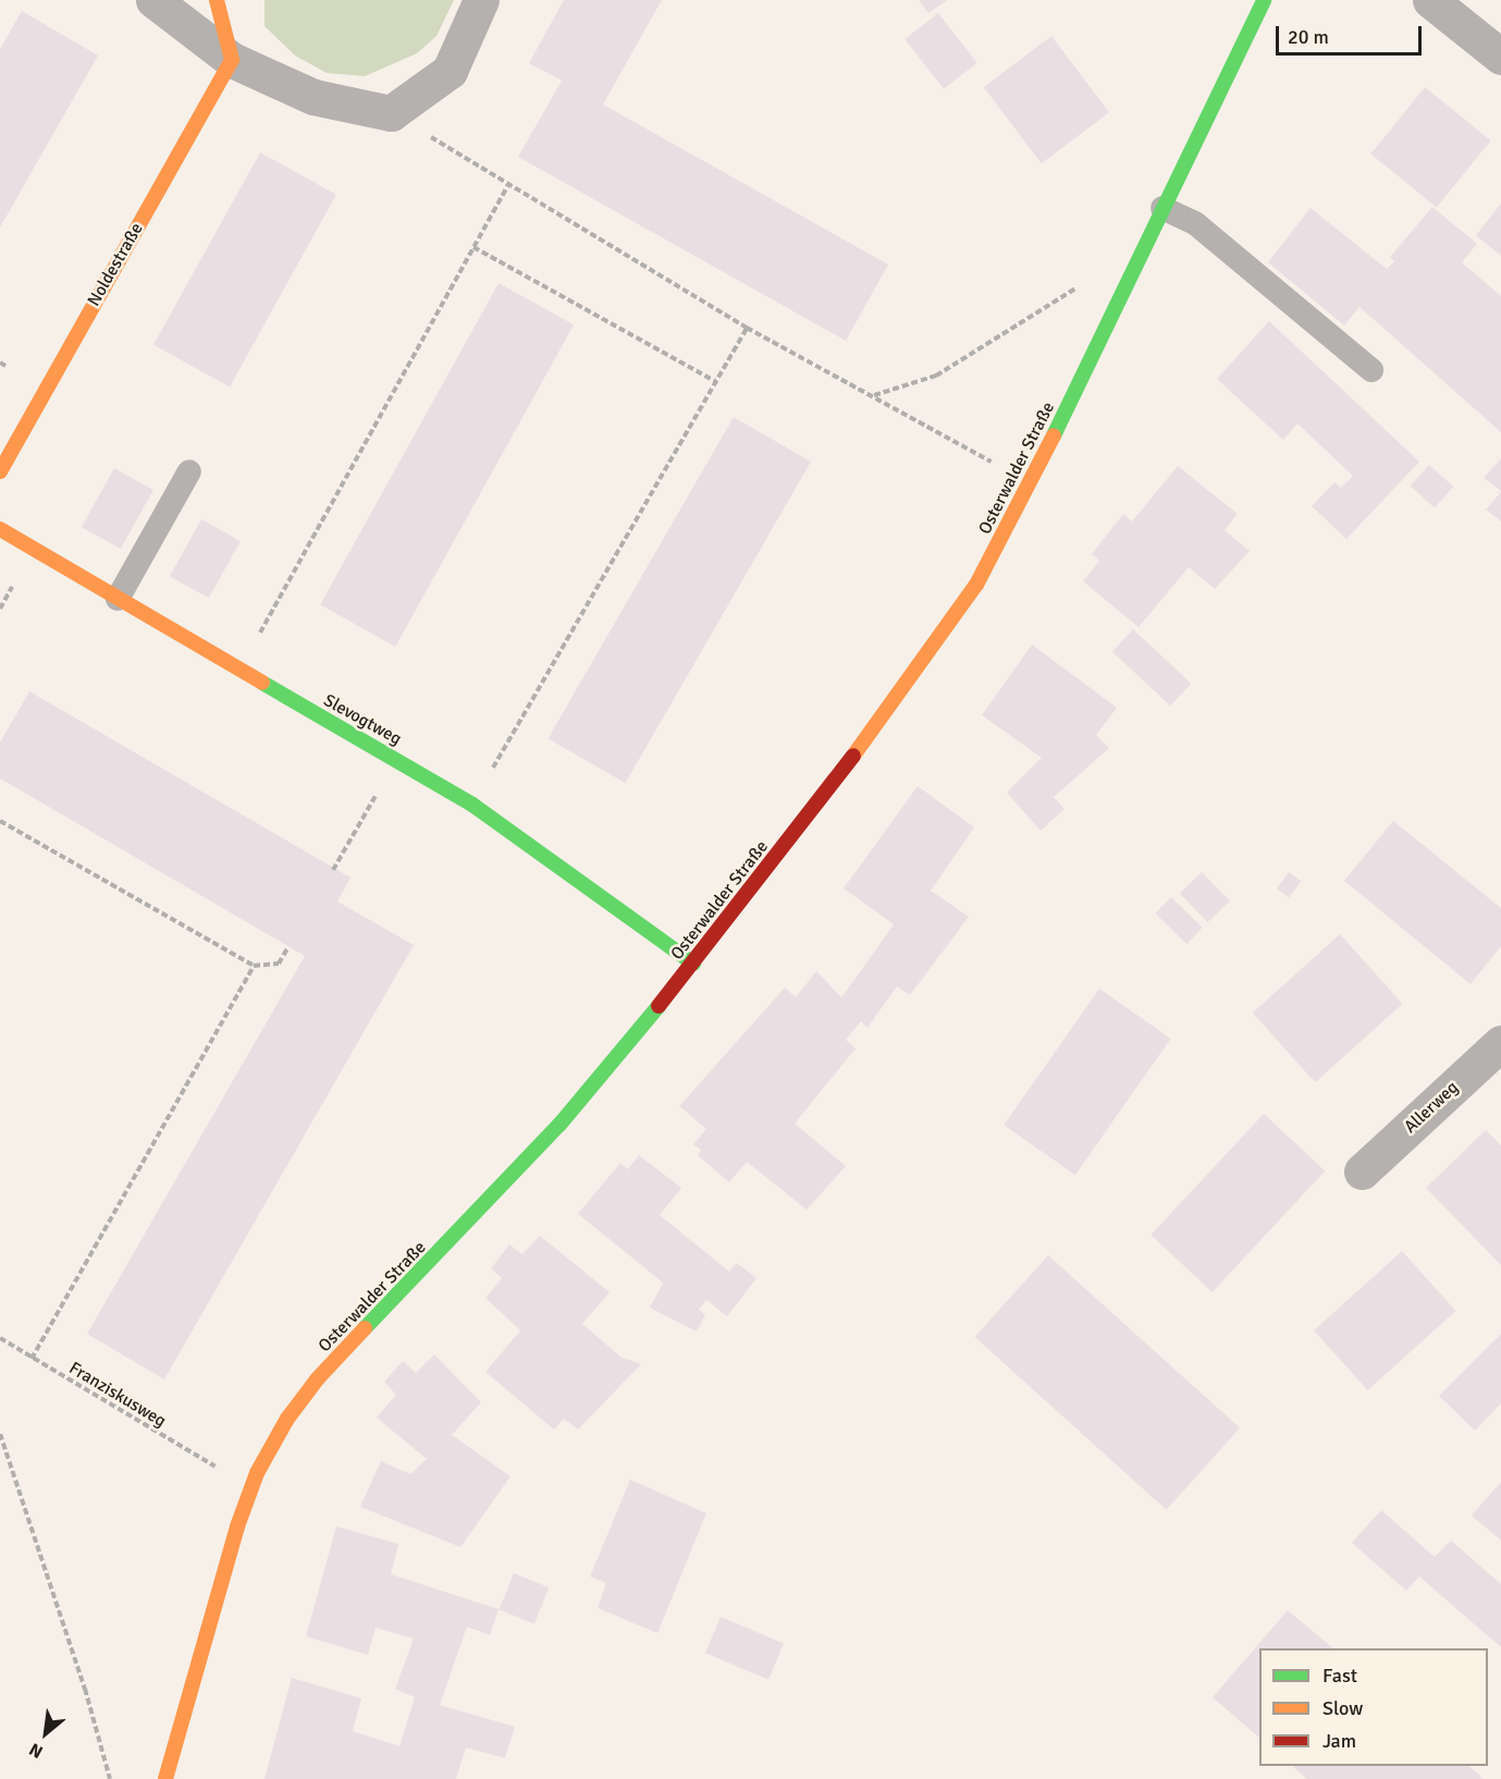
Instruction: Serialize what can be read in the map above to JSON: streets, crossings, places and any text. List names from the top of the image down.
{
  "streets": {
    "street": [
      "Noldestraße",
      "Osterwalder Straße",
      "Slevogtweg",
      "Allerweg"
    ],
    "path": ["Franziskusweg"]
  },
  "crossings": [
    ["Osterwalder Straße", "Slevogtweg"]
  ],
  "legend": ["Fast", "Slow", "Jam"],
  "scale_bar": "20 m",
  "north": "bottom left"
}
